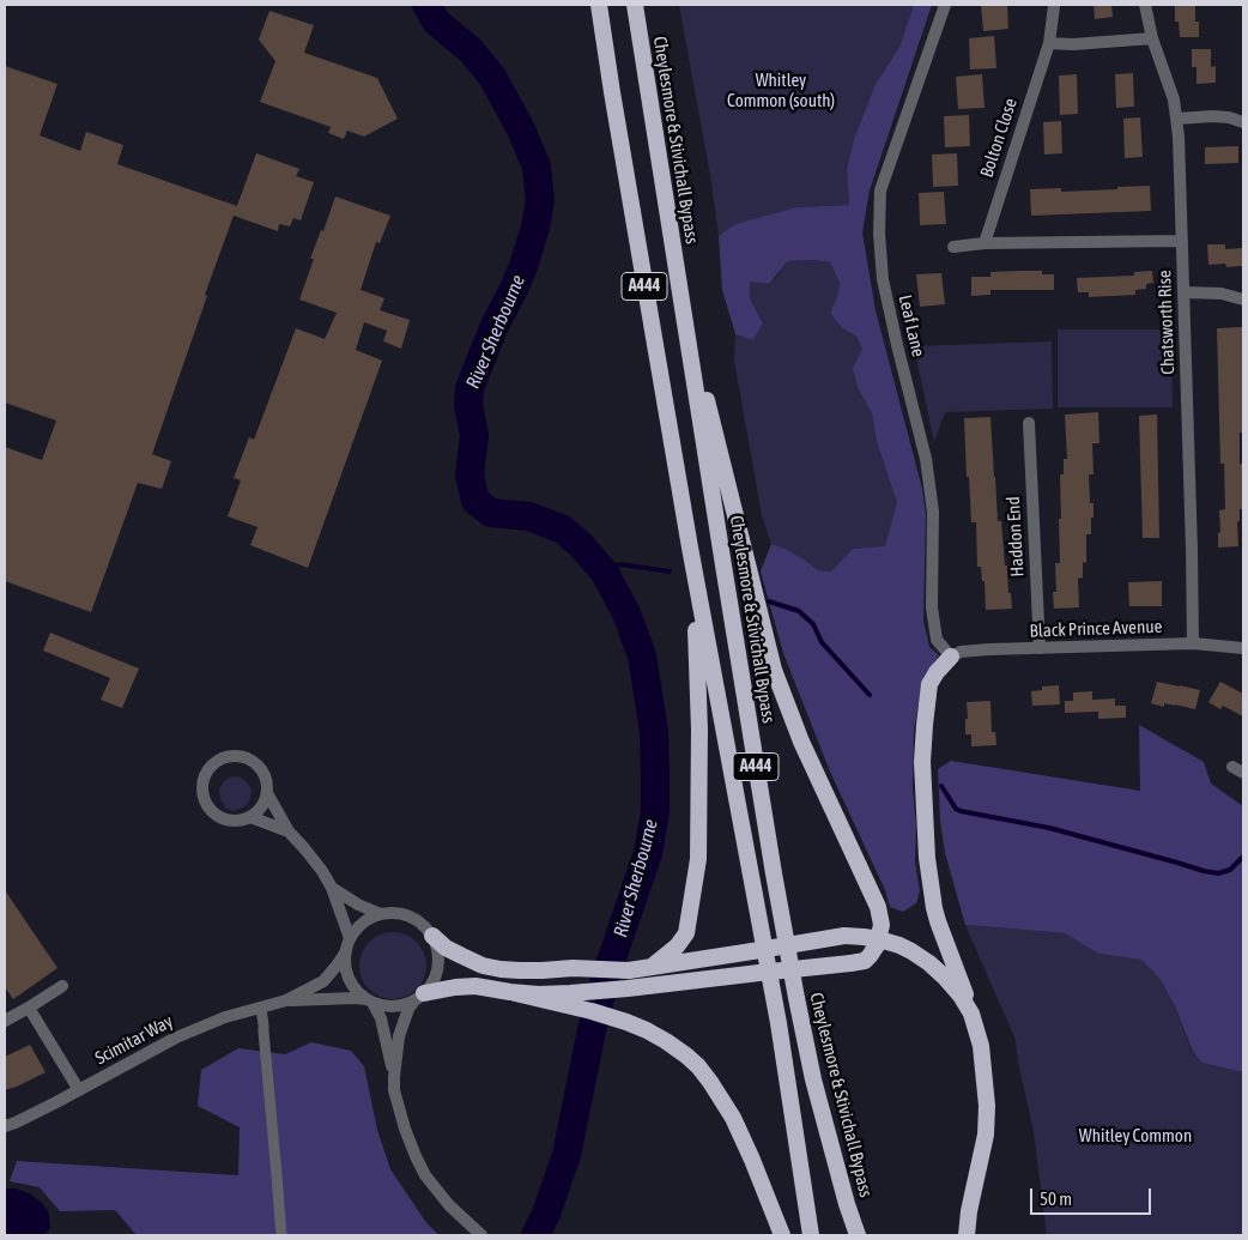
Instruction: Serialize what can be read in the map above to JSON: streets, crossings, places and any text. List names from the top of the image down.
{
  "streets": {
    "highway": ["Cheylesmore & Stivichall Bypass", "A444"],
    "street": [
      "Bolton Close",
      "Chatsworth Rise",
      "Leaf Lane",
      "Haddon End",
      "Black Prince Avenue",
      "Scimitar Way"
    ]
  },
  "crossings": [
    ["Chatsworth Rise", "Black Prince Avenue"],
    ["Leaf Lane", "Black Prince Avenue"],
    ["Haddon End", "Black Prince Avenue"]
  ],
  "water": ["River Sherbourne"],
  "parks": ["Whitley Common (south)", "Whitley Common"],
  "scale_bar": "50 m"
}
